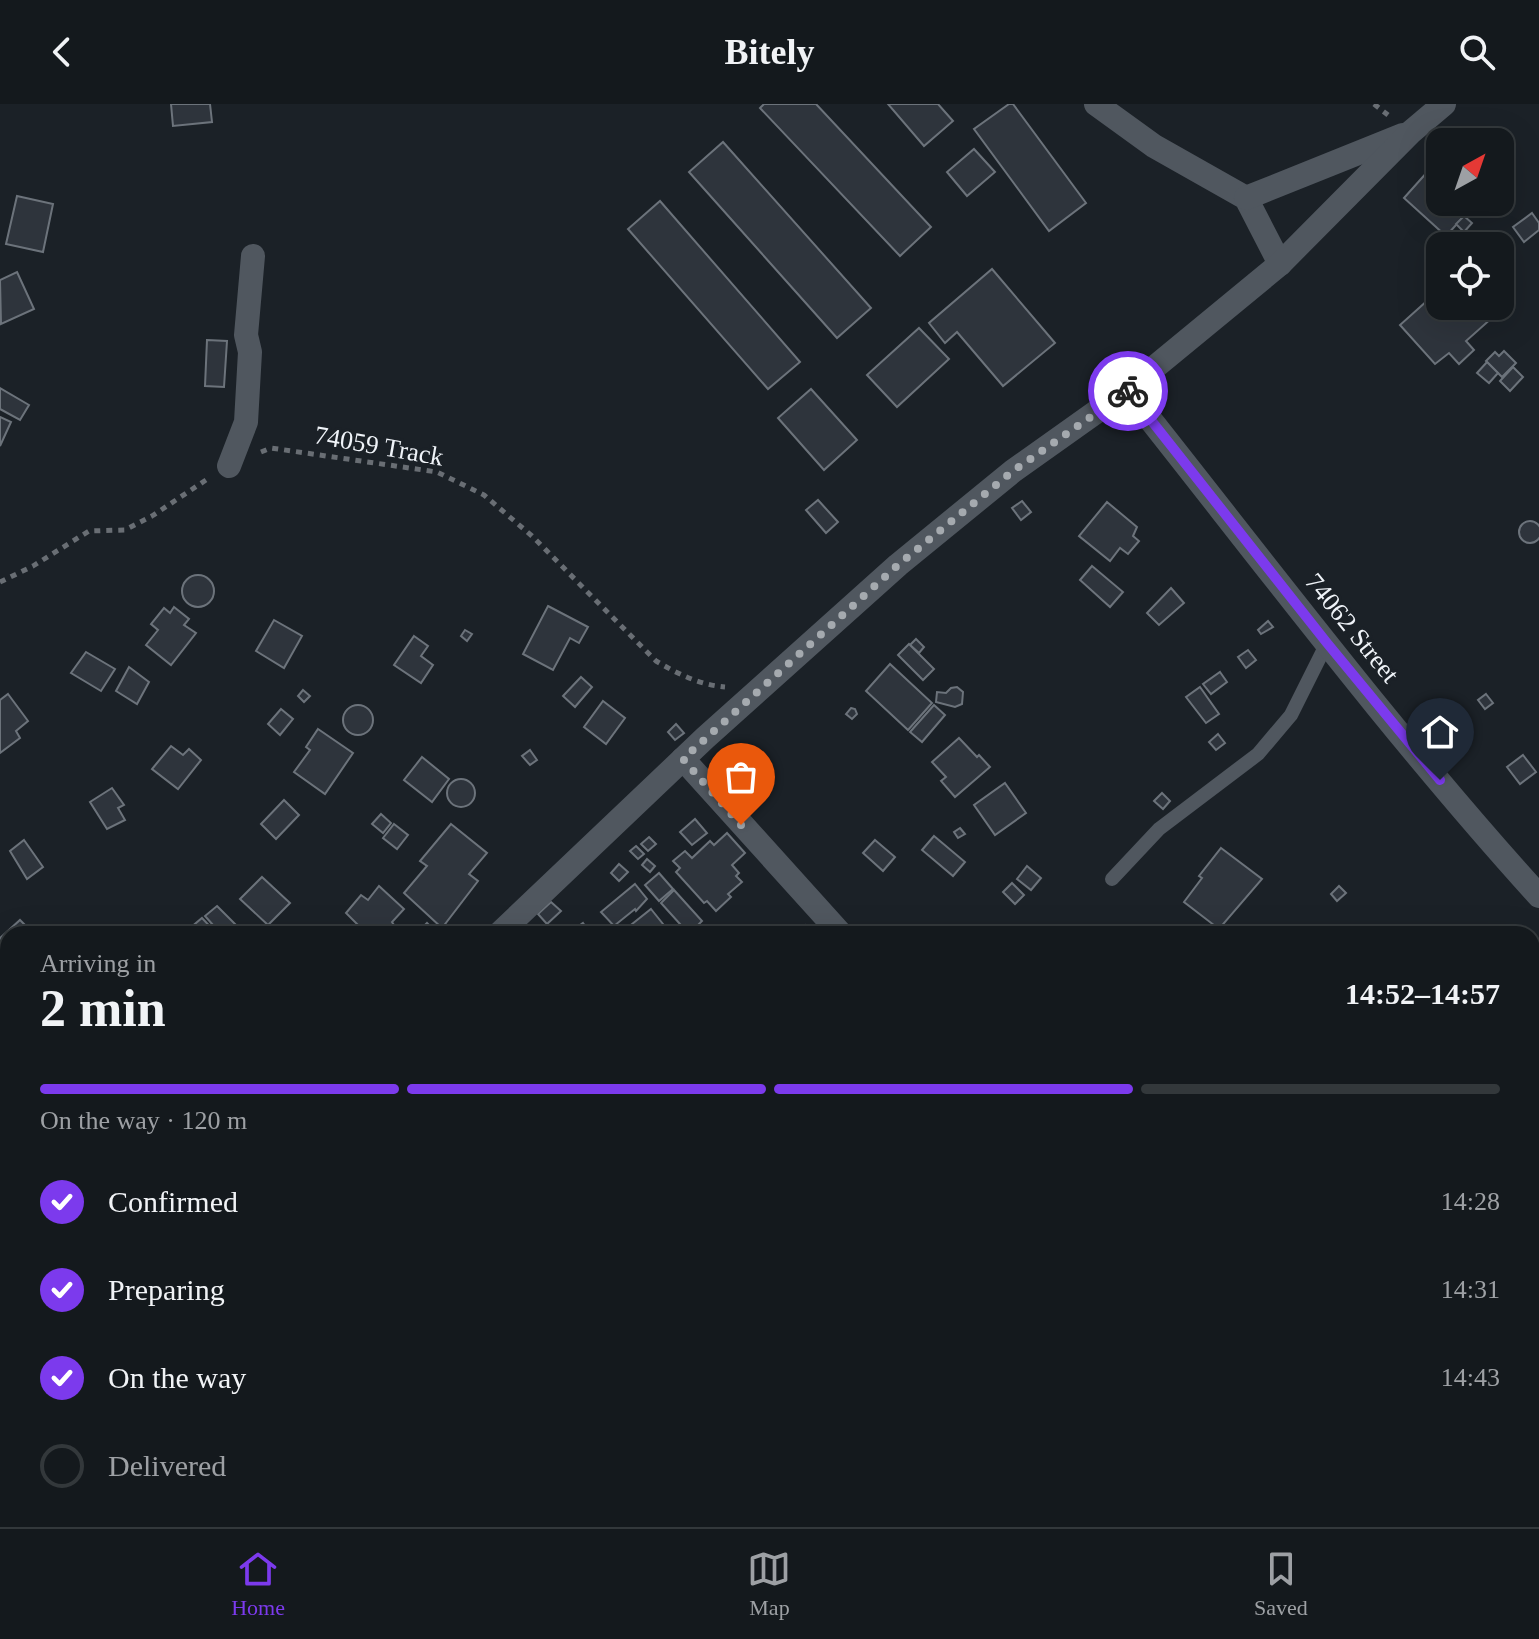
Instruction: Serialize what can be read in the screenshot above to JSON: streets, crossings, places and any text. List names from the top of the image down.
{
  "streets": {
    "street": ["74062 Street"],
    "path": ["74059 Track"]
  },
  "north": "top right",
  "page": {
    "header": "Bitely",
    "heading": ["2 min", "Arriving in", "14:52–14:57"],
    "bar": "On the way · 120 m",
    "list": [
      ["Confirmed", "14:28"],
      ["Preparing", "14:31"],
      ["On the way", "14:43"],
      "Delivered"
    ],
    "tabs": ["Home", "Map", "Saved"]
  }
}
